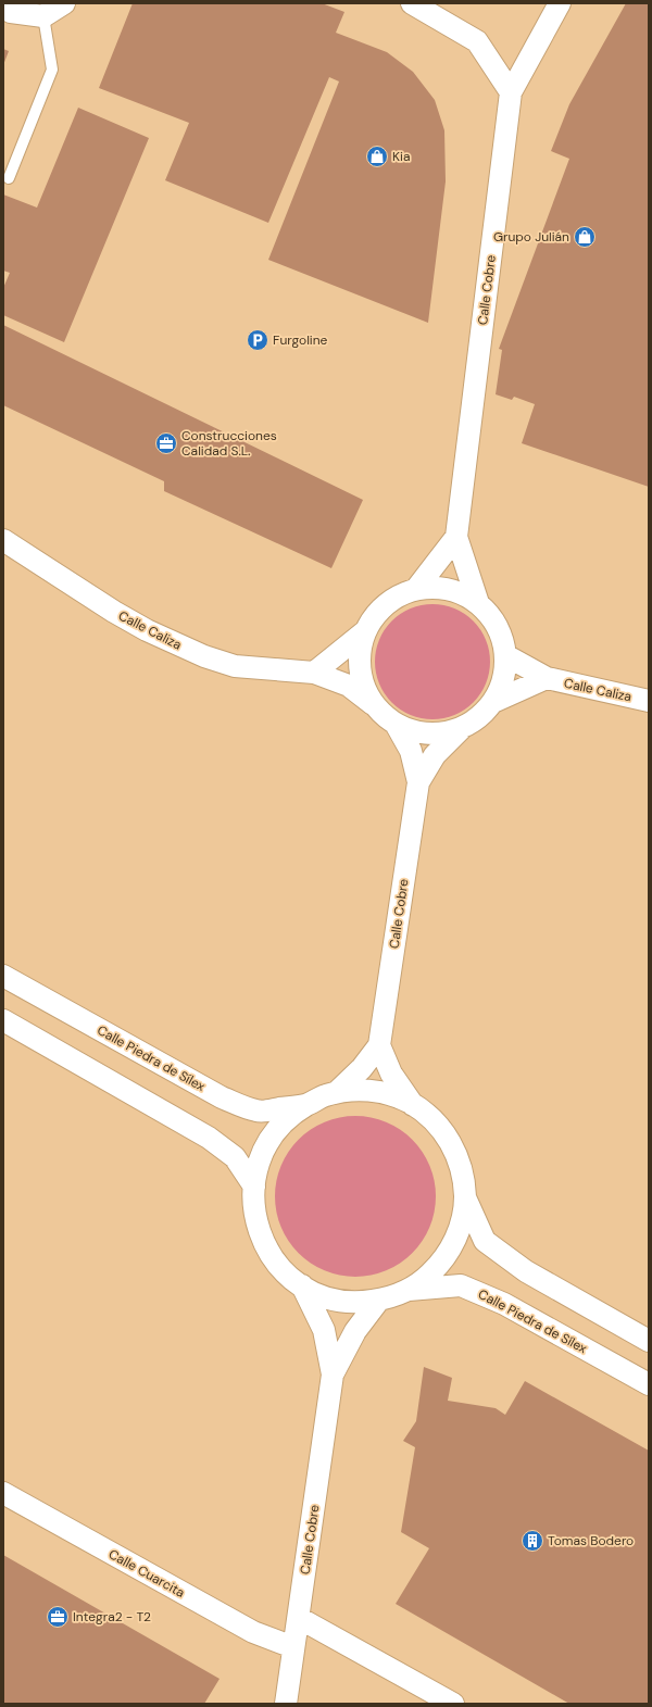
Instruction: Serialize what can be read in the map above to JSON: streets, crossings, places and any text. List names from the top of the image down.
{
  "streets": {
    "street": [
      "Calle Cobre",
      "Calle Caliza",
      "Calle Piedra de Sílex",
      "Calle Cuarcita"
    ]
  },
  "crossings": [
    ["Calle Cobre", "Calle Caliza"],
    ["Calle Cobre", "Calle Cuarcita"]
  ],
  "places": {
    "shop": ["Kia", "Grupo Julián"],
    "parking": ["Furgoline"],
    "office": ["Construcciones Calidad S.L.", "Integra2 - T2"],
    "building": ["Tomas Bodero"]
  }
}
